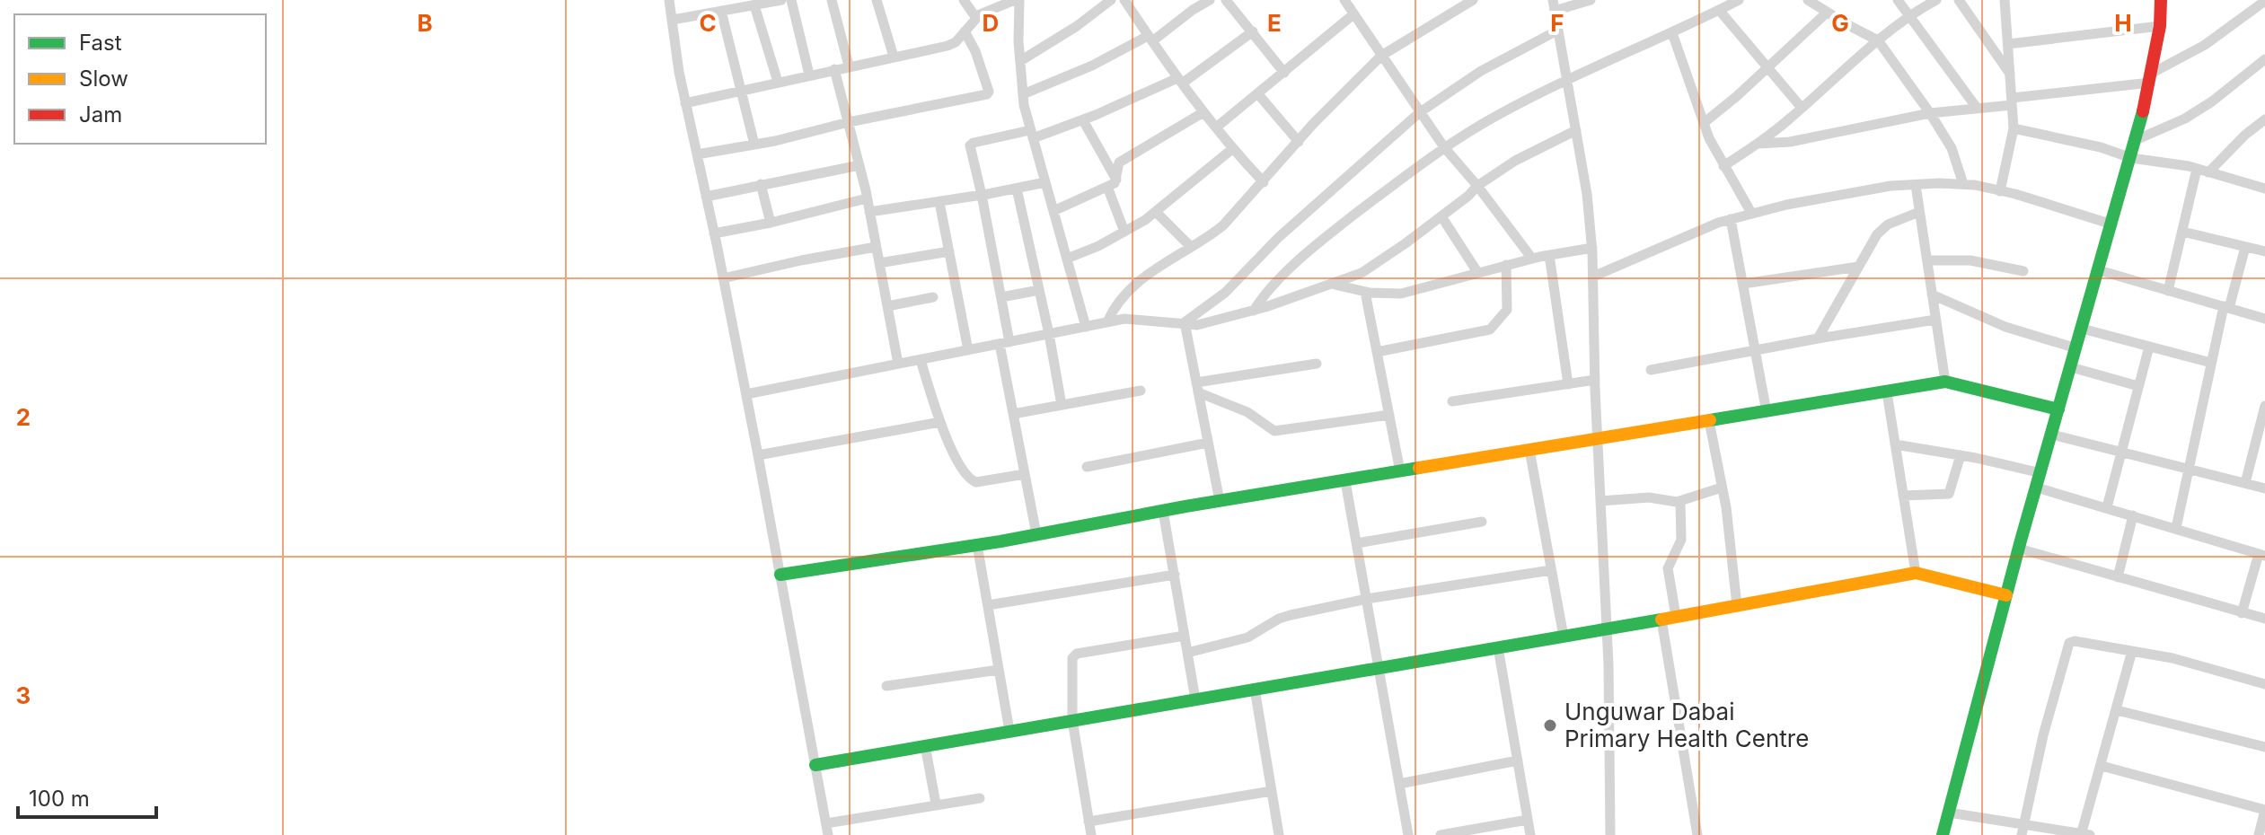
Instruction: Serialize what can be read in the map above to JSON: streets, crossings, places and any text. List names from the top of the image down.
{
  "places": ["Unguwar Dabai Primary Health Centre"],
  "legend": ["Fast", "Slow", "Jam"],
  "scale_bar": "100 m",
  "grid": {
    "columns": [
      "B",
      "C",
      "D",
      "E",
      "F",
      "G",
      "H"
    ],
    "rows": ["2", "3"]
  }
}
